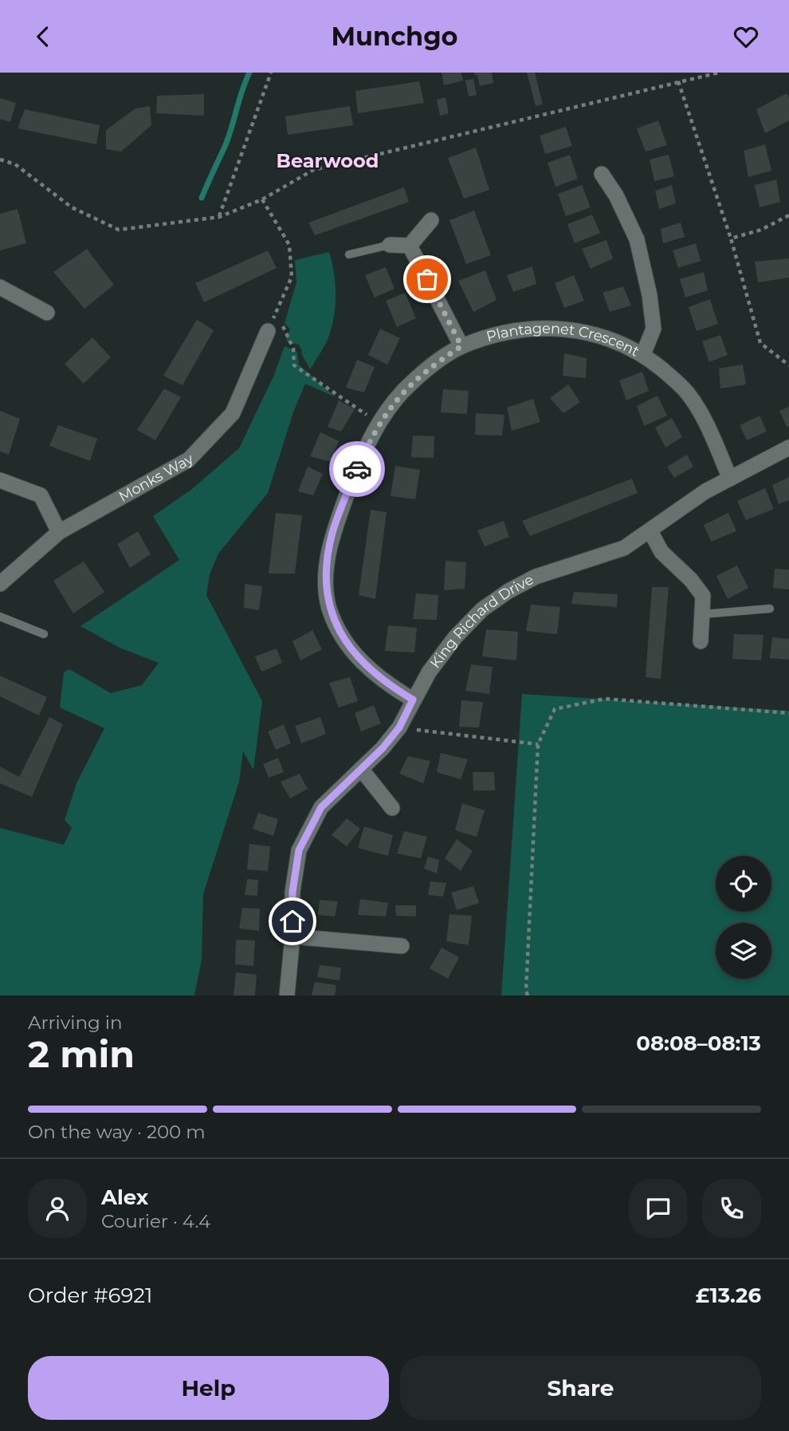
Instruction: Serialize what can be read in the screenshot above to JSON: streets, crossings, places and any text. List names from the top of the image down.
{
  "streets": {
    "street": ["Plantagenet Crescent", "Monks Way", "King Richard Drive"]
  },
  "crossings": [
    ["Plantagenet Crescent", "King Richard Drive"]
  ],
  "districts": ["Bearwood"],
  "page": {
    "header": "Munchgo",
    "heading": ["2 min", "Arriving in", "08:08–08:13"],
    "panel": [
      "Alex",
      "Courier · 4.4",
      "Order #6921",
      "£13.26"
    ],
    "bar": "On the way · 200 m",
    "buttons": ["Help", "Share"]
  }
}
